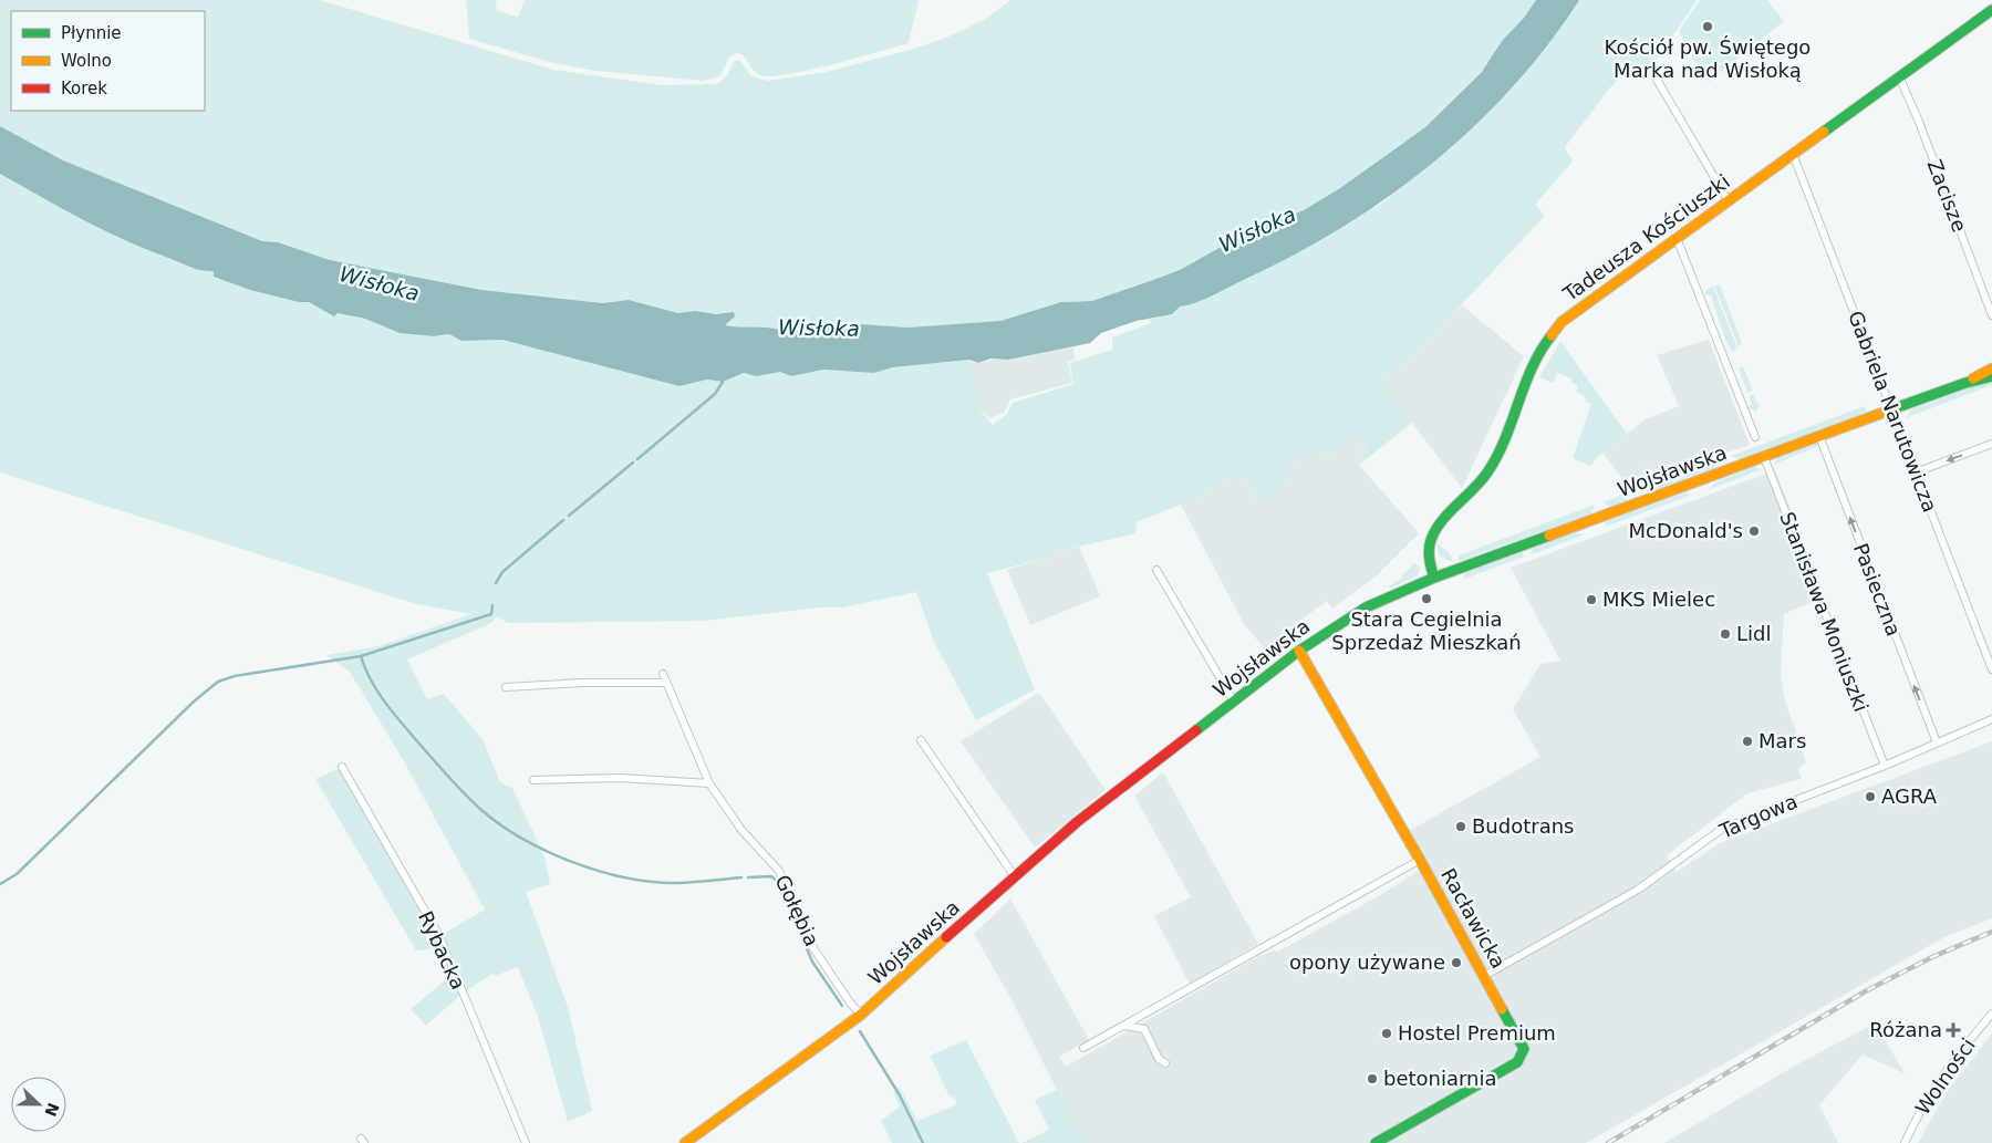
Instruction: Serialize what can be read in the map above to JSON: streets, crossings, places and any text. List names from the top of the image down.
{
  "streets": {
    "street": [
      "Zacisze",
      "Tadeusza Kościuszki",
      "Gabriela Narutowicza",
      "Wojsławska",
      "Pasieczna",
      "Stanisława Moniuszki",
      "Targowa",
      "Gołębia",
      "Racławicka",
      "Rybacka",
      "Wolności"
    ]
  },
  "crossings": [
    ["Zacisze", "Tadeusza Kościuszki"],
    ["Tadeusza Kościuszki", "Gabriela Narutowicza"],
    ["Tadeusza Kościuszki", "Wojsławska"],
    ["Gabriela Narutowicza", "Wojsławska"],
    ["Wojsławska", "Pasieczna"],
    ["Wojsławska", "Stanisława Moniuszki"],
    ["Wojsławska", "Gołębia"],
    ["Wojsławska", "Racławicka"],
    ["Pasieczna", "Targowa"],
    ["Stanisława Moniuszki", "Targowa"],
    ["Targowa", "Racławicka"]
  ],
  "one_way": ["Pasieczna"],
  "water": ["Wisłoka"],
  "places": {
    "other": [
      "Kościół pw. Świętego Marka nad Wisłoką",
      "McDonald's",
      "Stara Cegielnia Sprzedaż Mieszkań",
      "MKS Mielec",
      "Lidl",
      "Mars",
      "AGRA",
      "Budotrans",
      "opony używane",
      "Hostel Premium",
      "betoniarnia"
    ],
    "health": ["Różana"]
  },
  "legend": ["Płynnie", "Wolno", "Korek"],
  "north": "right"
}
